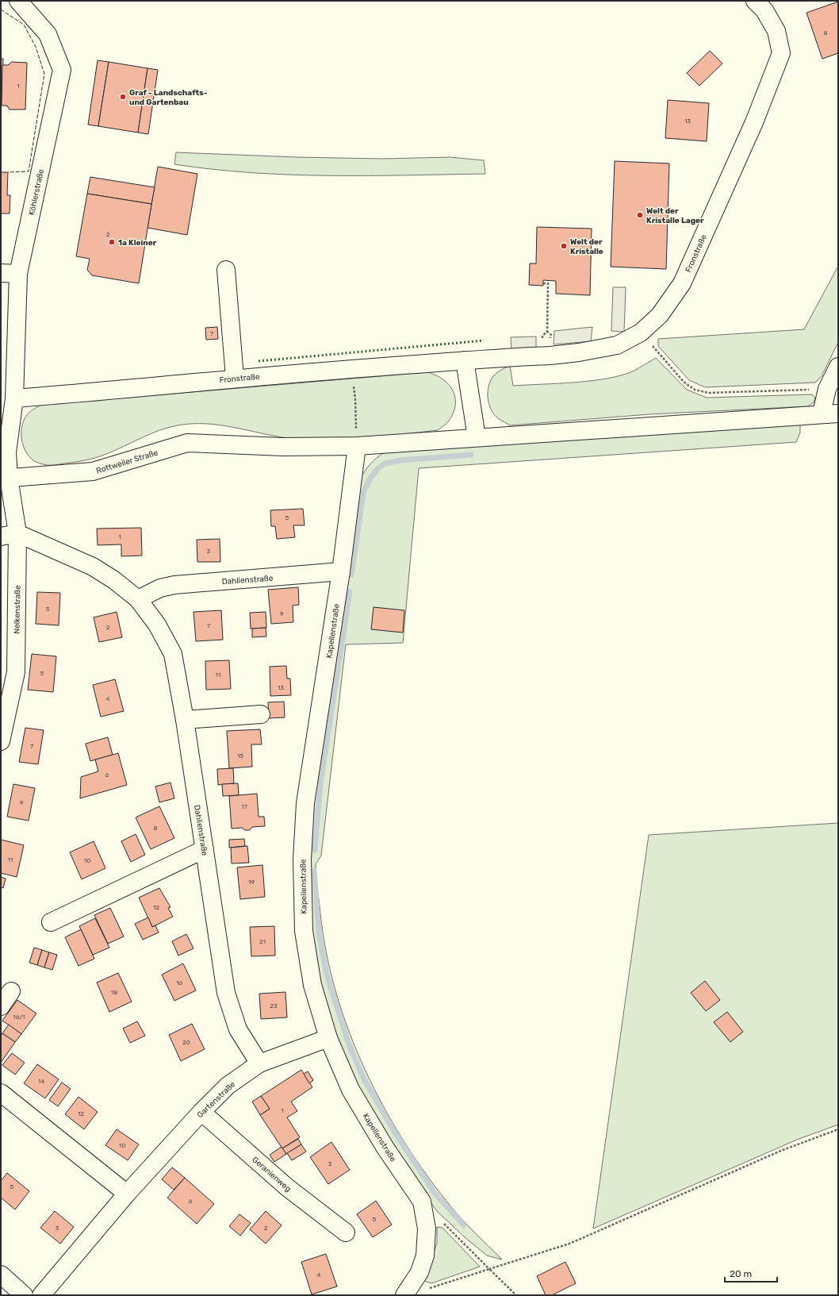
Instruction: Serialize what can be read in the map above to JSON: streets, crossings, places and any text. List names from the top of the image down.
{
  "streets": {
    "street": [
      "Köhlerstraße",
      "Fronstraße",
      "Rottweiler Straße",
      "Dahlienstraße",
      "Nelkenstraße",
      "Kapellenstraße",
      "Gartenstraße",
      "Geranienweg"
    ]
  },
  "crossings": [
    ["Köhlerstraße", "Fronstraße"],
    ["Rottweiler Straße", "Nelkenstraße"],
    ["Rottweiler Straße", "Kapellenstraße"],
    ["Dahlienstraße", "Nelkenstraße"],
    ["Dahlienstraße", "Kapellenstraße"],
    ["Dahlienstraße", "Gartenstraße"],
    ["Kapellenstraße", "Gartenstraße"],
    ["Gartenstraße", "Geranienweg"]
  ],
  "places": [
    "Graf - Landschafts- und Gartenbau",
    "Welt der Kristalle Lager",
    "1a Kleiner",
    "Welt der Kristalle"
  ],
  "house_numbers": [
    "8",
    "1",
    "13",
    "2",
    "7",
    "5",
    "1",
    "3",
    "3",
    "9",
    "7",
    "2",
    "5",
    "11",
    "13",
    "4",
    "7",
    "15",
    "6",
    "9",
    "17",
    "8",
    "11",
    "10",
    "19",
    "12",
    "21",
    "16",
    "18",
    "23",
    "16/1",
    "20",
    "14",
    "1",
    "12",
    "10",
    "3",
    "5",
    "6",
    "5",
    "3",
    "2",
    "4"
  ],
  "scale_bar": "20 m"
}
